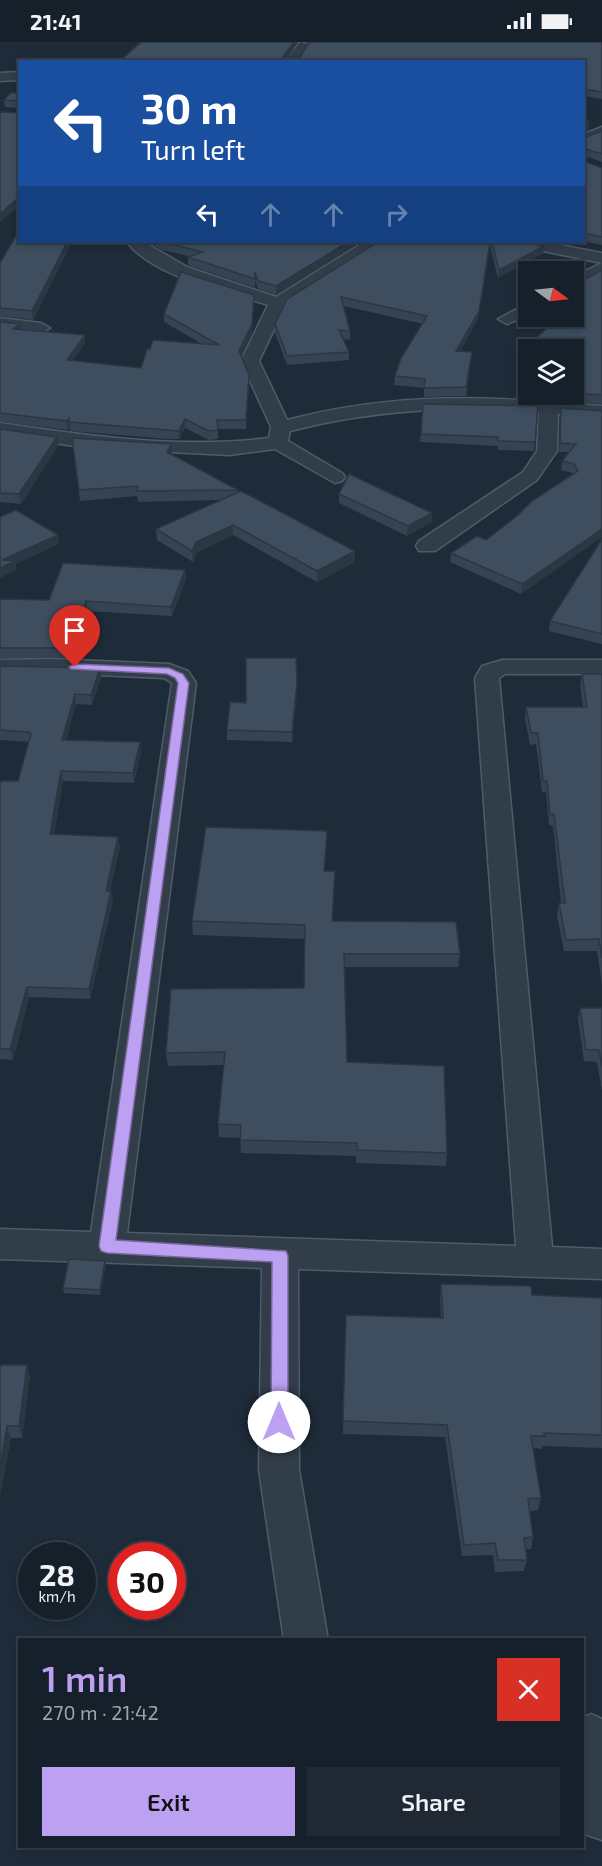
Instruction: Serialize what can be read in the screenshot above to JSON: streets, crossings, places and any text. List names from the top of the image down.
{
  "north": "right",
  "page": {
    "status": "21:41",
    "turn": ["30 m", "Turn left"],
    "speed": "28 km/h",
    "limit": "30",
    "heading": ["1 min", "270 m · 21:42"],
    "buttons": ["Exit", "Share"]
  }
}
